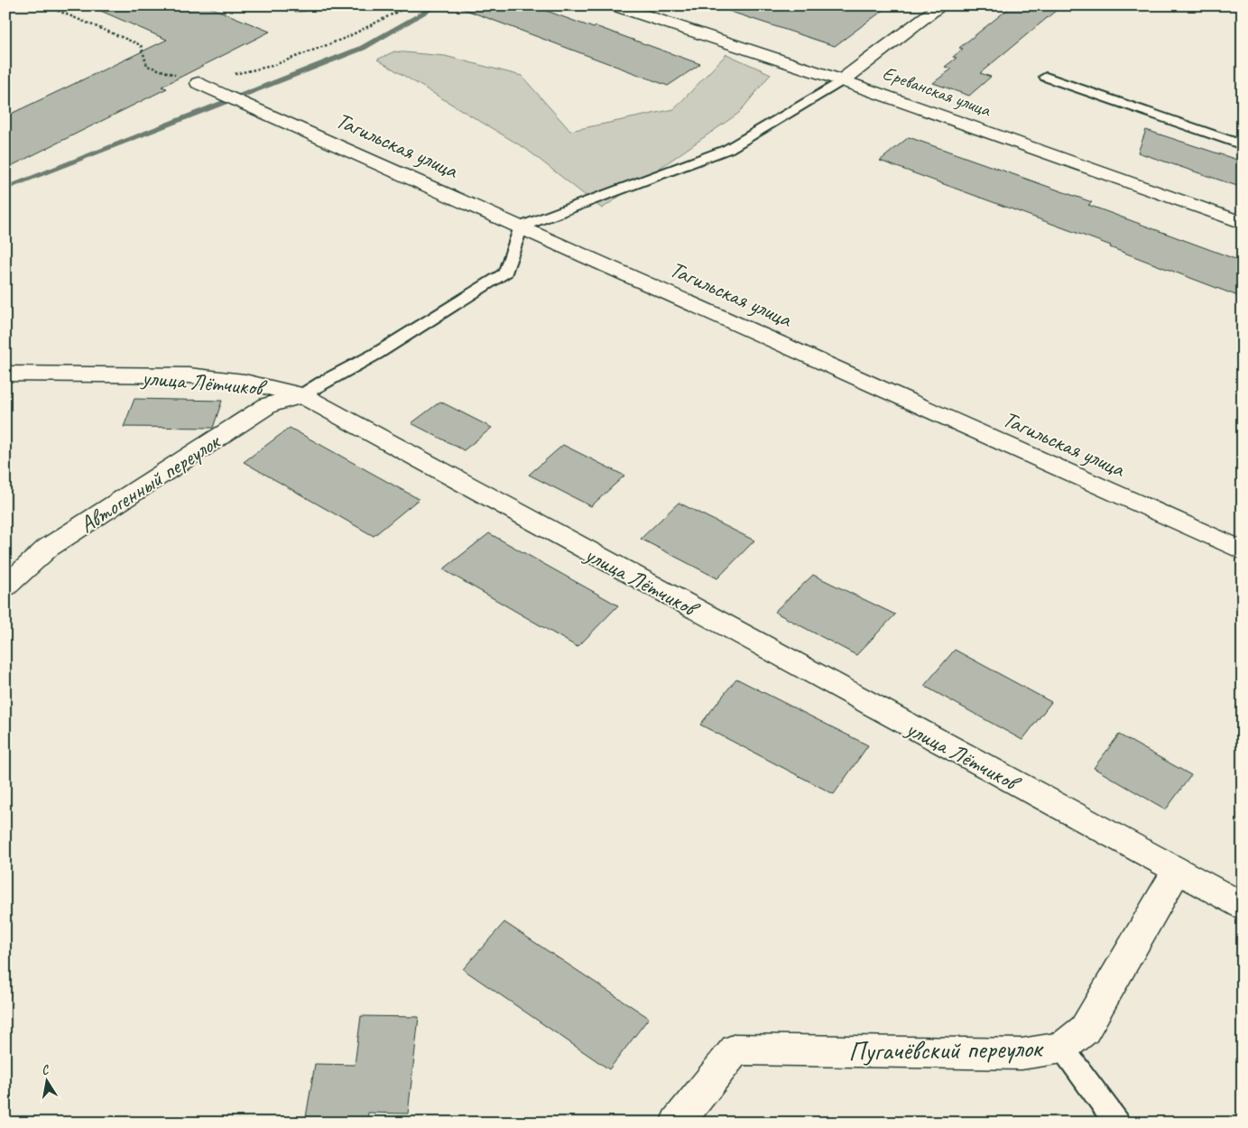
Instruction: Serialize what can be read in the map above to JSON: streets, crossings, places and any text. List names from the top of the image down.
{
  "streets": {
    "street": [
      "Ереванская улица",
      "Тагильская улица",
      "улица Лётчиков",
      "Автогенный переулок",
      "Пугачёвский переулок"
    ]
  },
  "crossings": [
    ["улица Лётчиков", "Автогенный переулок"],
    ["улица Лётчиков", "Пугачёвский переулок"]
  ],
  "north": "top"
}
